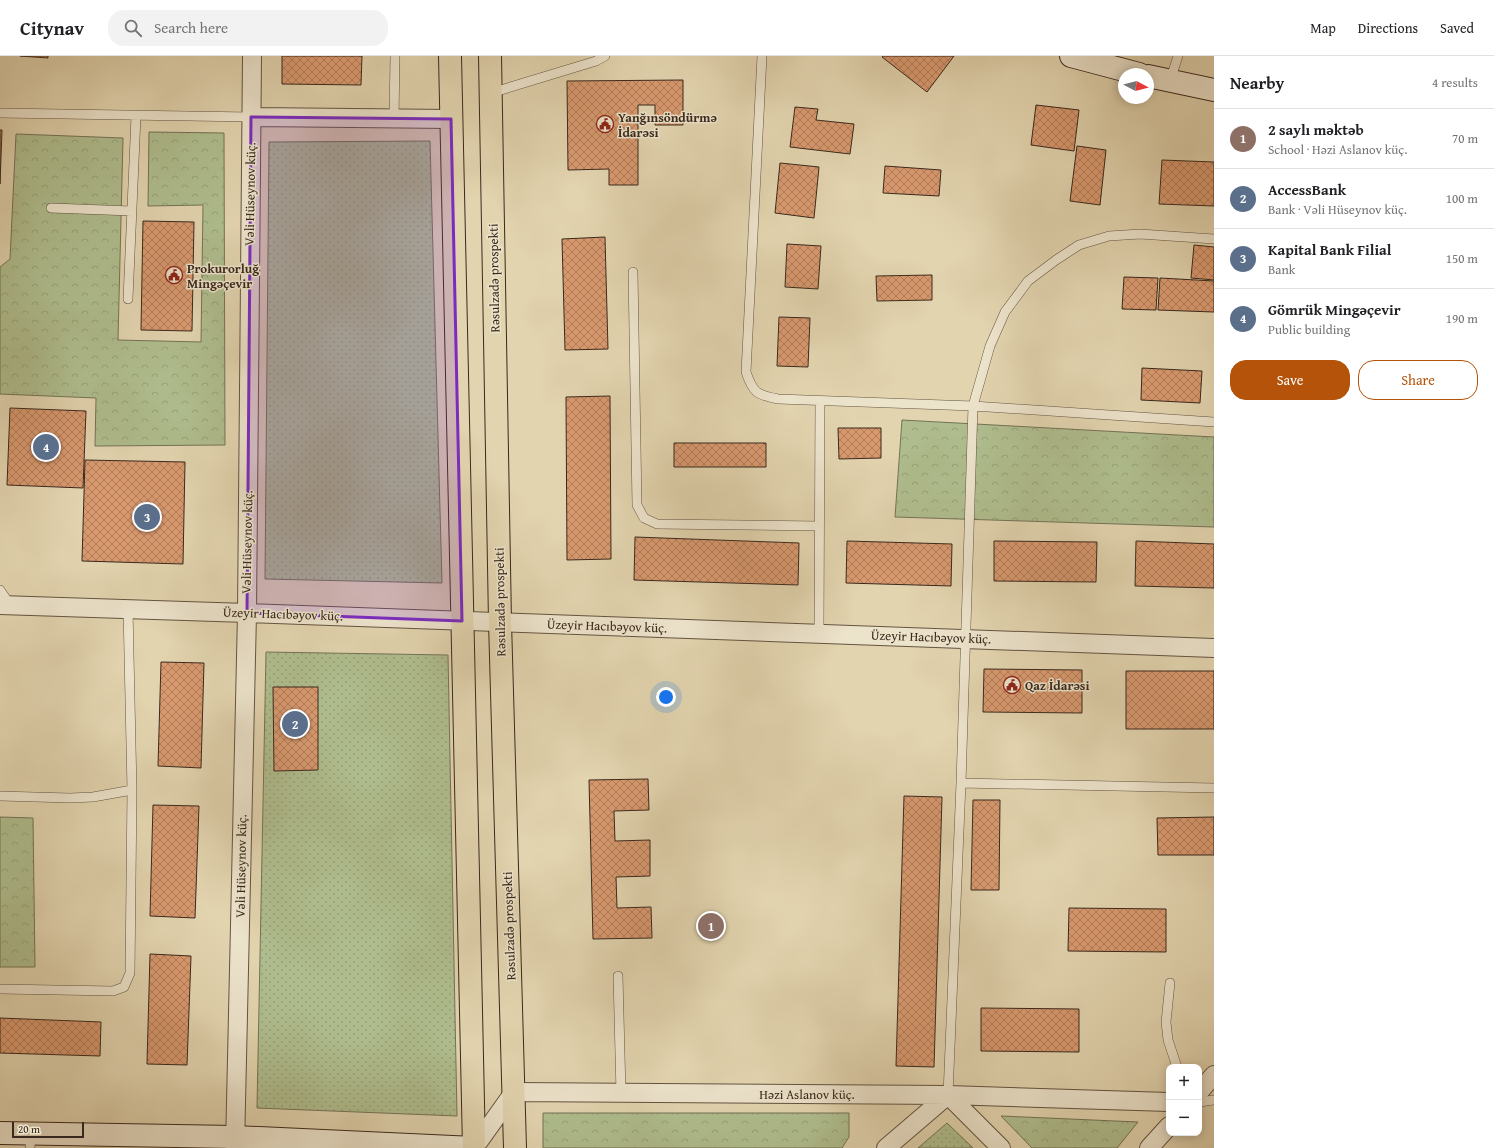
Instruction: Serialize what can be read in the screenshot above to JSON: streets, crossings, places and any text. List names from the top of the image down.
{
  "streets": {
    "main road": ["Rəsulzadə prospekti"],
    "street": ["Vəli Hüseynov küç.", "Üzeyir Hacıbəyov küç.", "Həzi Aslanov küç."]
  },
  "crossings": [
    ["Vəli Hüseynov küç.", "Üzeyir Hacıbəyov küç."],
    ["Rəsulzadə prospekti", "Üzeyir Hacıbəyov küç."],
    ["Rəsulzadə prospekti", "Həzi Aslanov küç."]
  ],
  "places": {
    "public building": ["Yanğınsöndürmə İdarəsi", "Prokurorluğ Mingəçevir", "Qaz İdarəsi"]
  },
  "scale_bar": "20 m",
  "north": "right",
  "page": {
    "header": "Citynav",
    "search": "Search here",
    "nav": ["Map", "Directions", "Saved"],
    "heading": ["Nearby", "4 results"],
    "list": [
      {
        "mark": "1",
        "name": "2 saylı məktəb",
        "note": "School · Həzi Aslanov küç.",
        "value": "70 m"
      },
      {
        "mark": "2",
        "name": "AccessBank",
        "note": "Bank · Vəli Hüseynov küç.",
        "value": "100 m"
      },
      {
        "mark": "3",
        "name": "Kapital Bank Filial",
        "note": "Bank",
        "value": "150 m"
      },
      {
        "mark": "4",
        "name": "Gömrük Mingəçevir",
        "note": "Public building",
        "value": "190 m"
      }
    ],
    "buttons": ["Save", "Share"],
    "pins": [
      "4",
      "3",
      "2",
      "1"
    ],
    "map_buttons": ["+", "−"],
    "scale": "20 m"
  }
}
